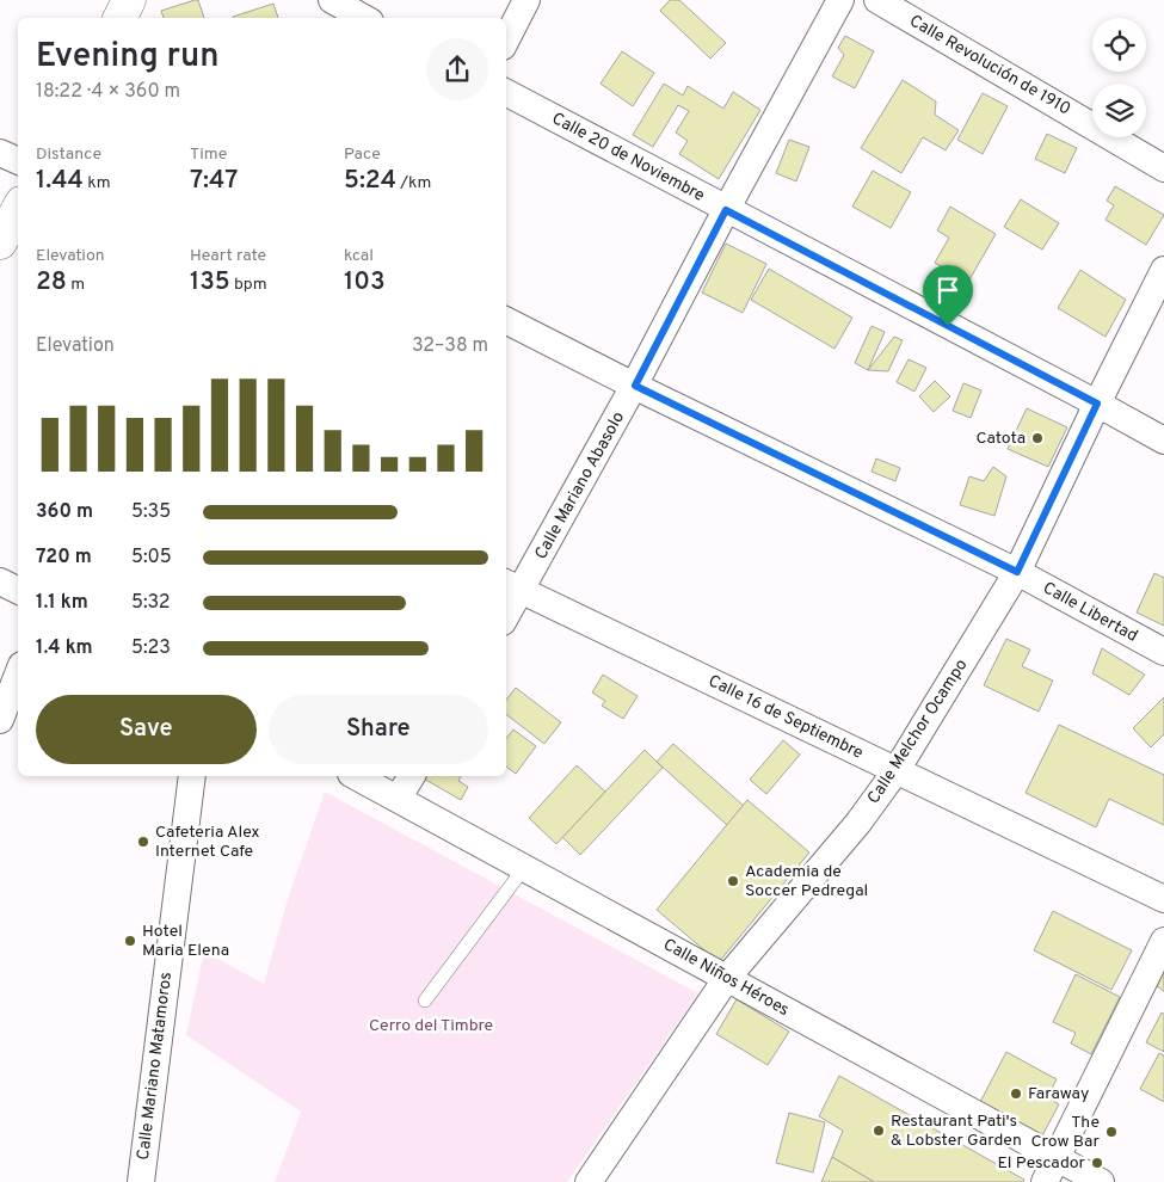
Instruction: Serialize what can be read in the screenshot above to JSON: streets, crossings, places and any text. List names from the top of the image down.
{
  "streets": {
    "street": [
      "Calle Revolución de 1910",
      "Calle 20 de Noviembre",
      "Calle Mariano Abasolo",
      "Calle Libertad",
      "Calle 16 de Septiembre",
      "Calle Melchor Ocampo",
      "Calle Niños Héroes",
      "Calle Mariano Matamoros"
    ]
  },
  "crossings": [
    ["Calle 20 de Noviembre", "Calle Mariano Abasolo"],
    ["Calle 20 de Noviembre", "Calle Melchor Ocampo"],
    ["Calle Mariano Abasolo", "Calle Libertad"],
    ["Calle Mariano Abasolo", "Calle 16 de Septiembre"],
    ["Calle Libertad", "Calle Melchor Ocampo"],
    ["Calle 16 de Septiembre", "Calle Melchor Ocampo"],
    ["Calle Melchor Ocampo", "Calle Niños Héroes"]
  ],
  "parks": ["Cerro del Timbre"],
  "places": [
    "Catota",
    "Cafeteria Alex Internet Cafe",
    "Academia de Soccer Pedregal",
    "Hotel Maria Elena",
    "Faraway",
    "Restaurant Pati's & Lobster Garden",
    "The Crow Bar",
    "El Pescador"
  ],
  "page": {
    "heading": ["Evening run", "18:22 · 4 × 360 m"],
    "stats": [
      ["Distance", "1.44 km"],
      ["Time", "7:47"],
      ["Pace", "5:24 /km"],
      ["Elevation", "28 m"],
      ["Heart rate", "135 bpm"],
      ["kcal", "103"]
    ],
    "chart": ["Elevation", "32–38 m"],
    "list": [
      {
        "name": "360 m",
        "note": "5:35"
      },
      {
        "name": "720 m",
        "note": "5:05"
      },
      {
        "name": "1.1 km",
        "note": "5:32"
      },
      {
        "name": "1.4 km",
        "note": "5:23"
      }
    ],
    "buttons": ["Save", "Share"]
  }
}
